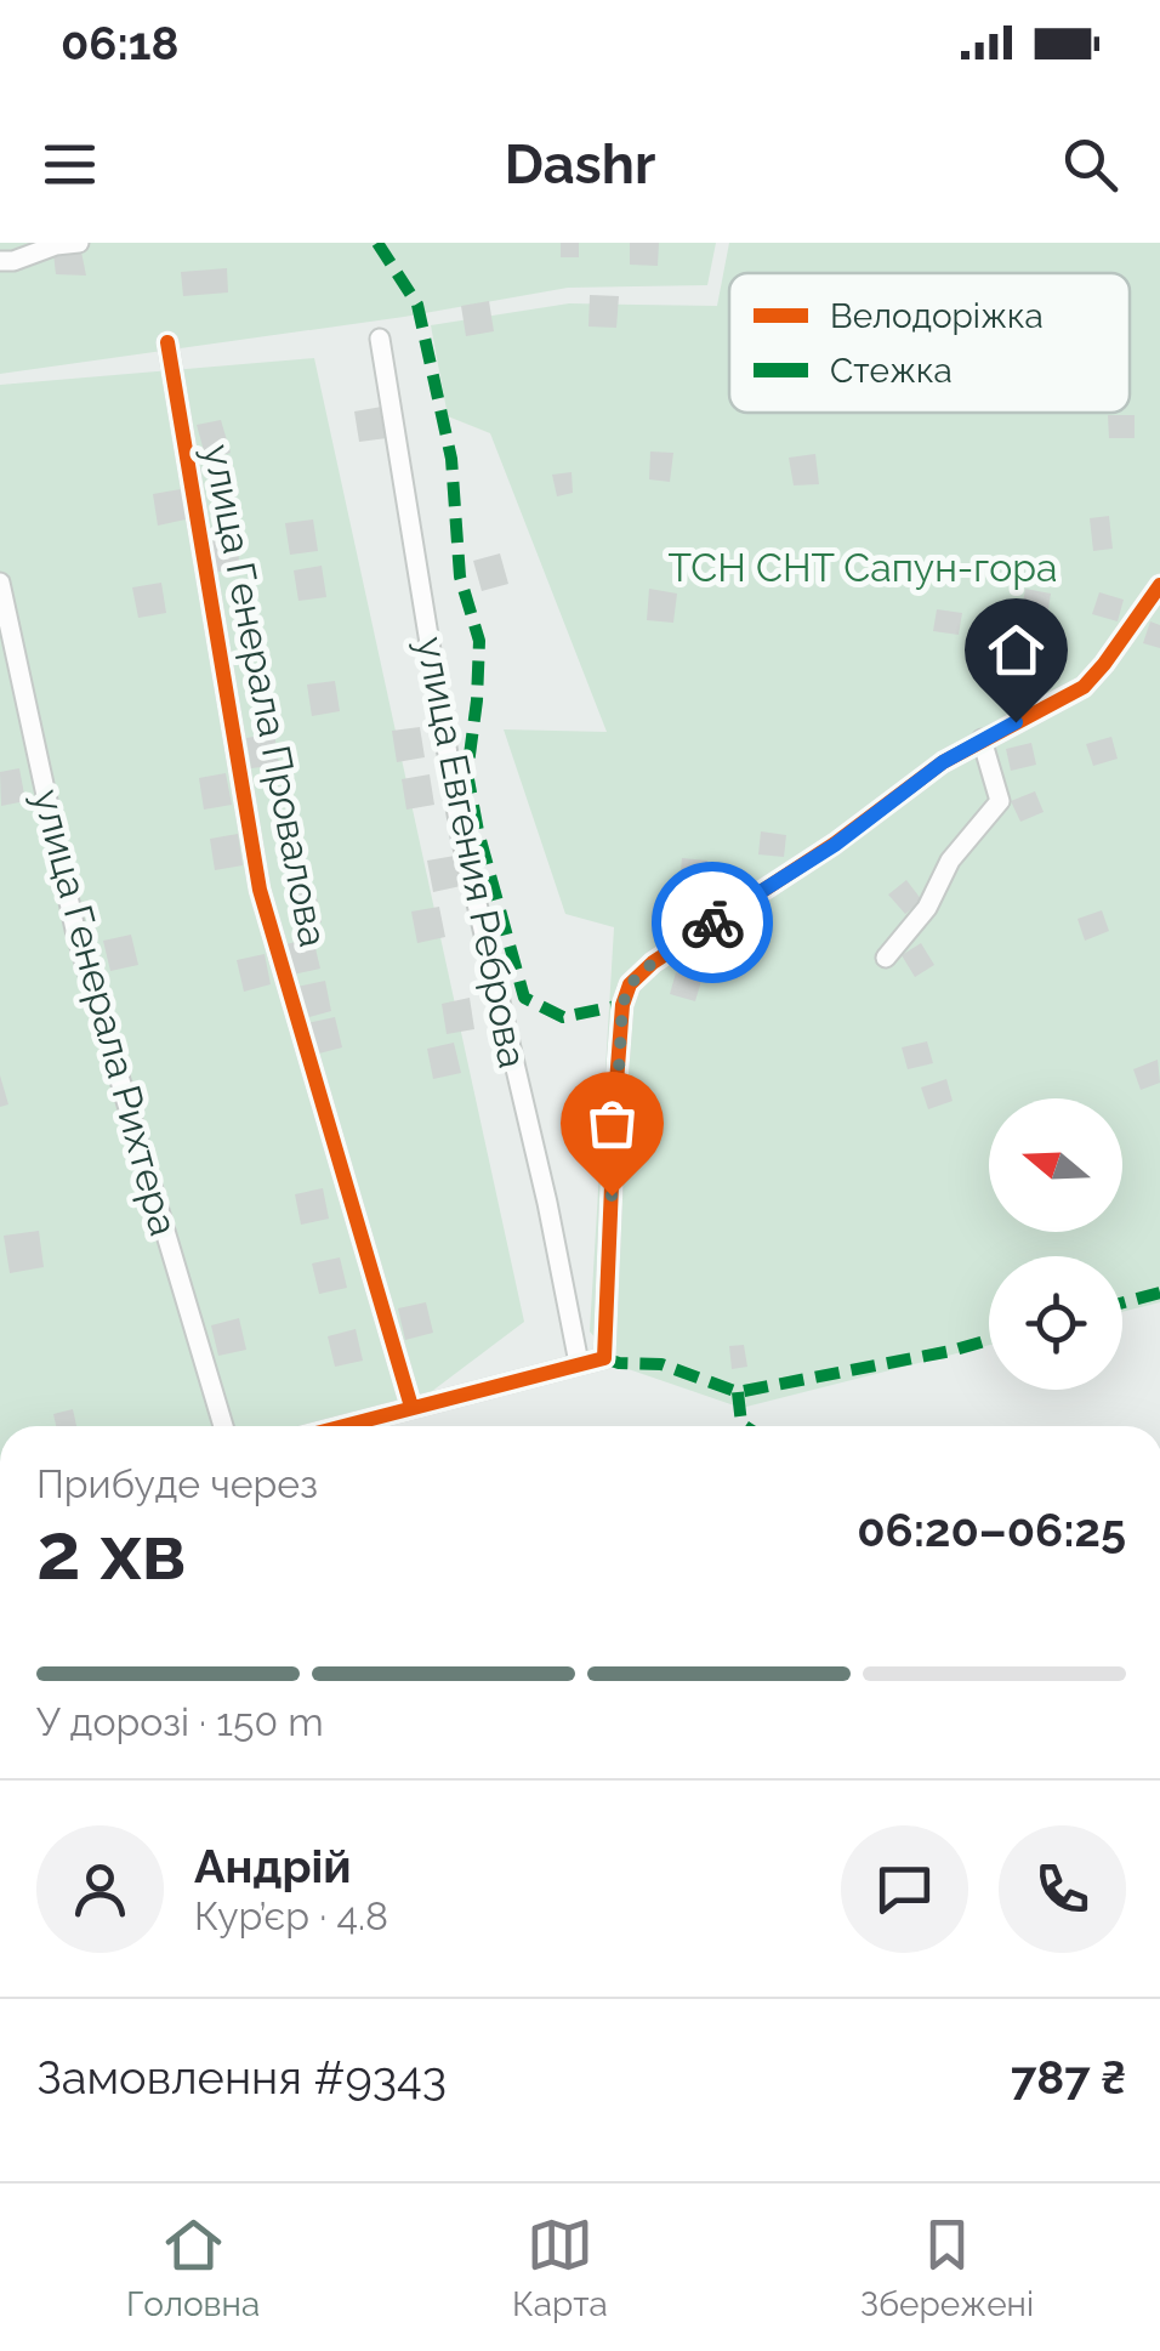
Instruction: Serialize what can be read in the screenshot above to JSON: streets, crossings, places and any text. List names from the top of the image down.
{
  "streets": {
    "street": ["улица Генерала Провалова", "улица Евгения Реброва", "улица Генерала Рихтера"]
  },
  "parks": ["ТСН СНТ Сапун-гора"],
  "legend": ["Велодоріжка", "Стежка"],
  "north": "left",
  "page": {
    "status": "06:18",
    "header": "Dashr",
    "heading": ["2 хв", "Прибуде через", "06:20–06:25"],
    "panel": [
      "Андрій",
      "Кур’єр · 4.8",
      "Замовлення #9343",
      "787 ₴"
    ],
    "bar": "У дорозі · 150 m",
    "tabs": ["Головна", "Карта", "Збережені"]
  }
}
